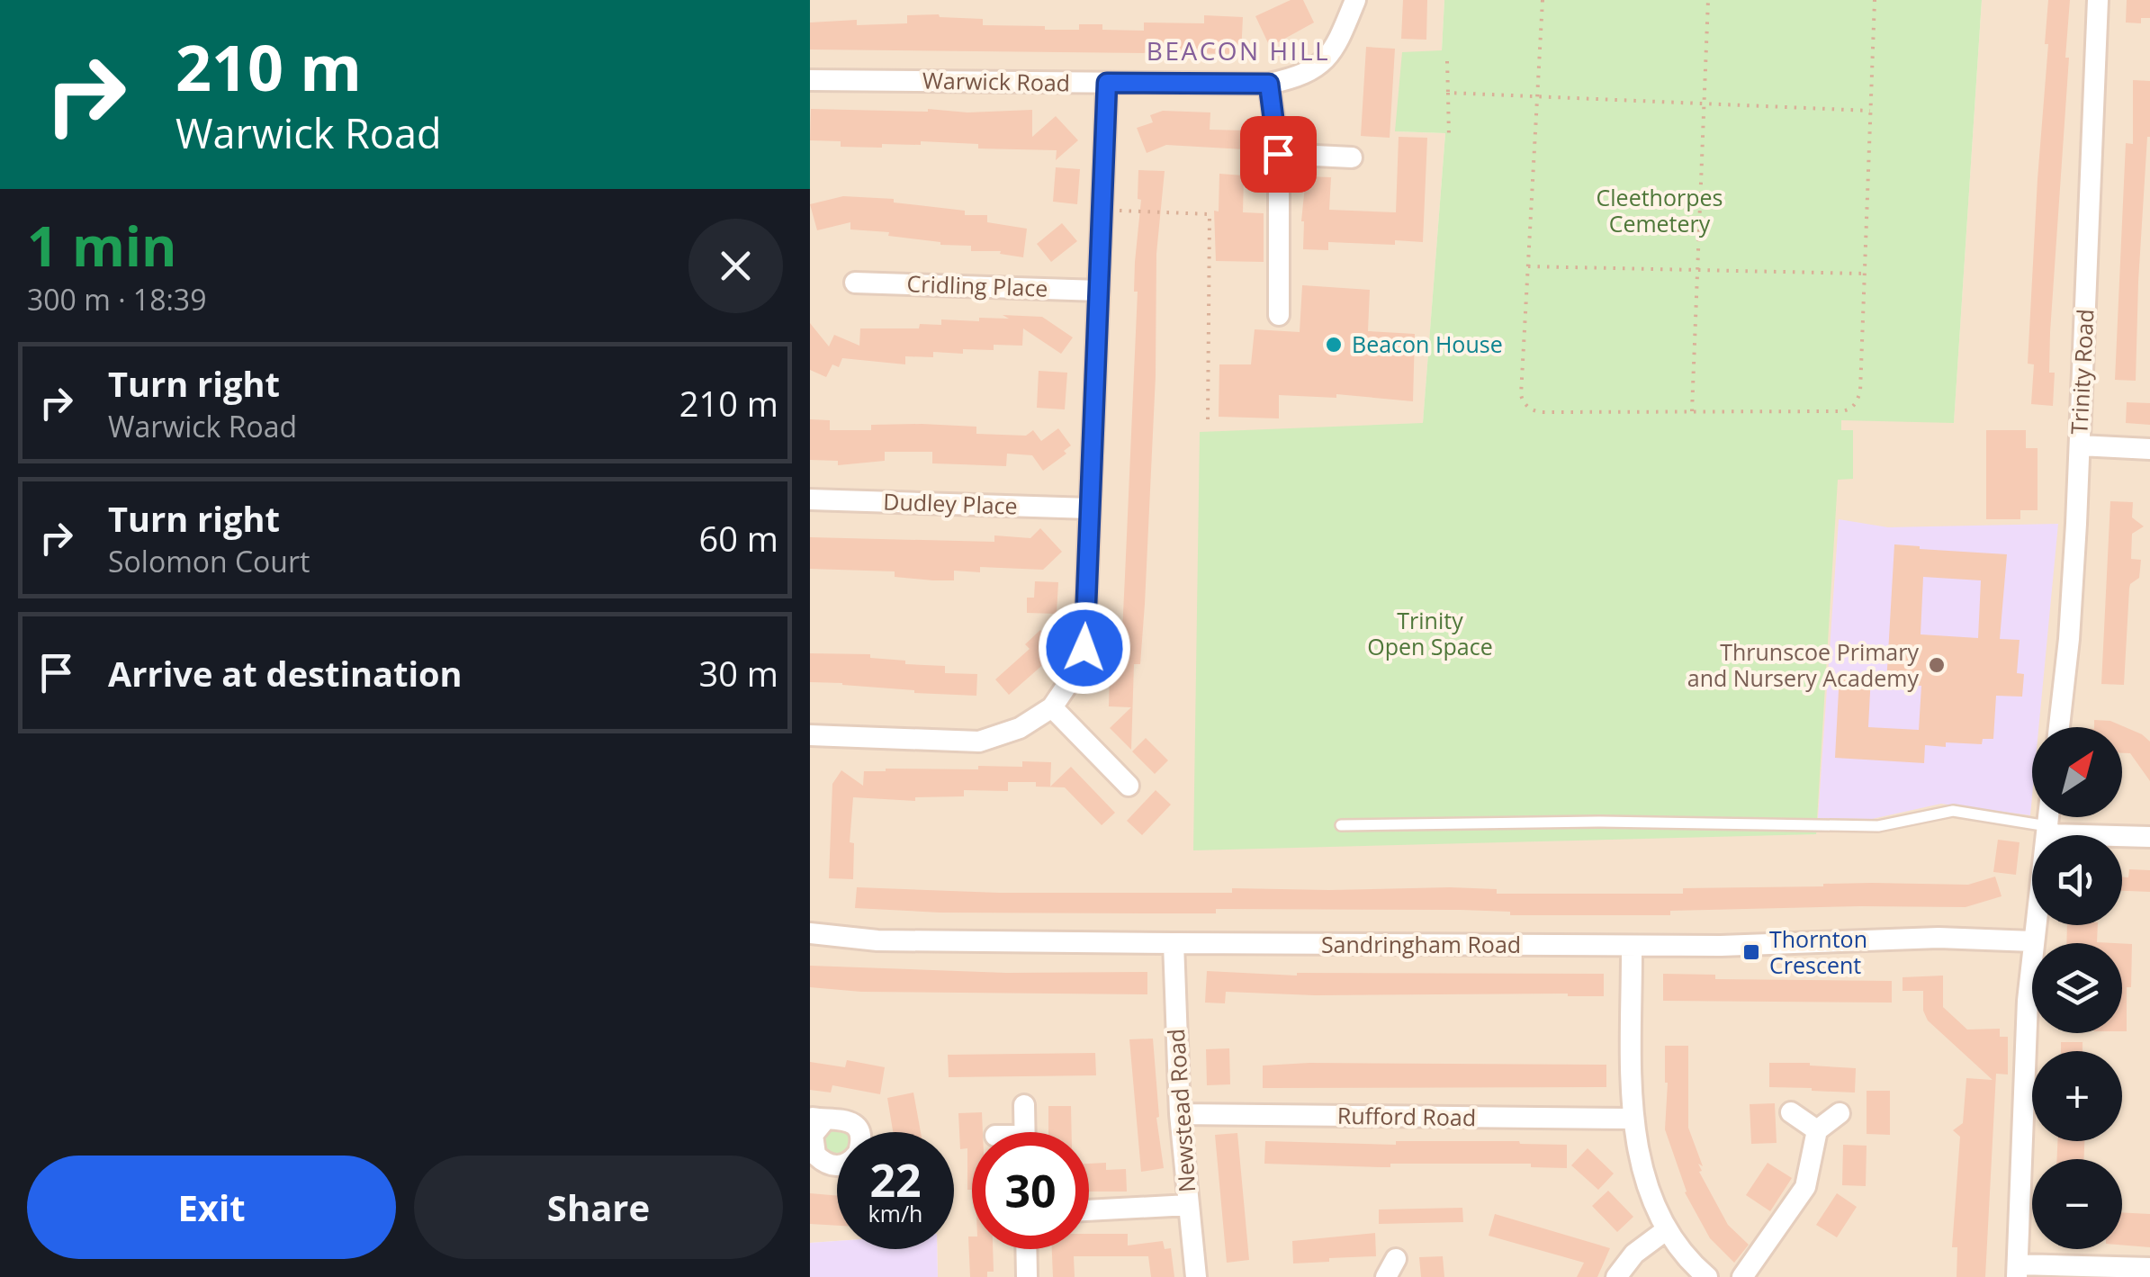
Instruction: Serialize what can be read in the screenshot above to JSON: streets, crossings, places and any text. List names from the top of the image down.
{
  "streets": {
    "street": [
      "Warwick Road",
      "Cridling Place",
      "Trinity Road",
      "Dudley Place",
      "Sandringham Road",
      "Newstead Road",
      "Rufford Road"
    ]
  },
  "crossings": [
    ["Sandringham Road", "Newstead Road"],
    ["Newstead Road", "Rufford Road"]
  ],
  "districts": ["BEACON HILL"],
  "parks": ["Cleethorpes Cemetery", "Trinity Open Space"],
  "places": {
    "other": ["Beacon House", "Thrunscoe Primary and Nursery Academy"],
    "transit": ["Thornton Crescent"]
  },
  "north": "top right",
  "page": {
    "turn": ["210 m", "Warwick Road"],
    "heading": ["1 min", "300 m · 18:39"],
    "list": [
      {
        "name": "Turn right",
        "note": "Warwick Road",
        "value": "210 m"
      },
      {
        "name": "Turn right",
        "note": "Solomon Court",
        "value": "60 m"
      },
      {
        "name": "Arrive at destination",
        "value": "30 m"
      }
    ],
    "map_buttons": ["+", "−"],
    "speed": "22 km/h",
    "limit": "30",
    "buttons": ["Exit", "Share"]
  }
}
